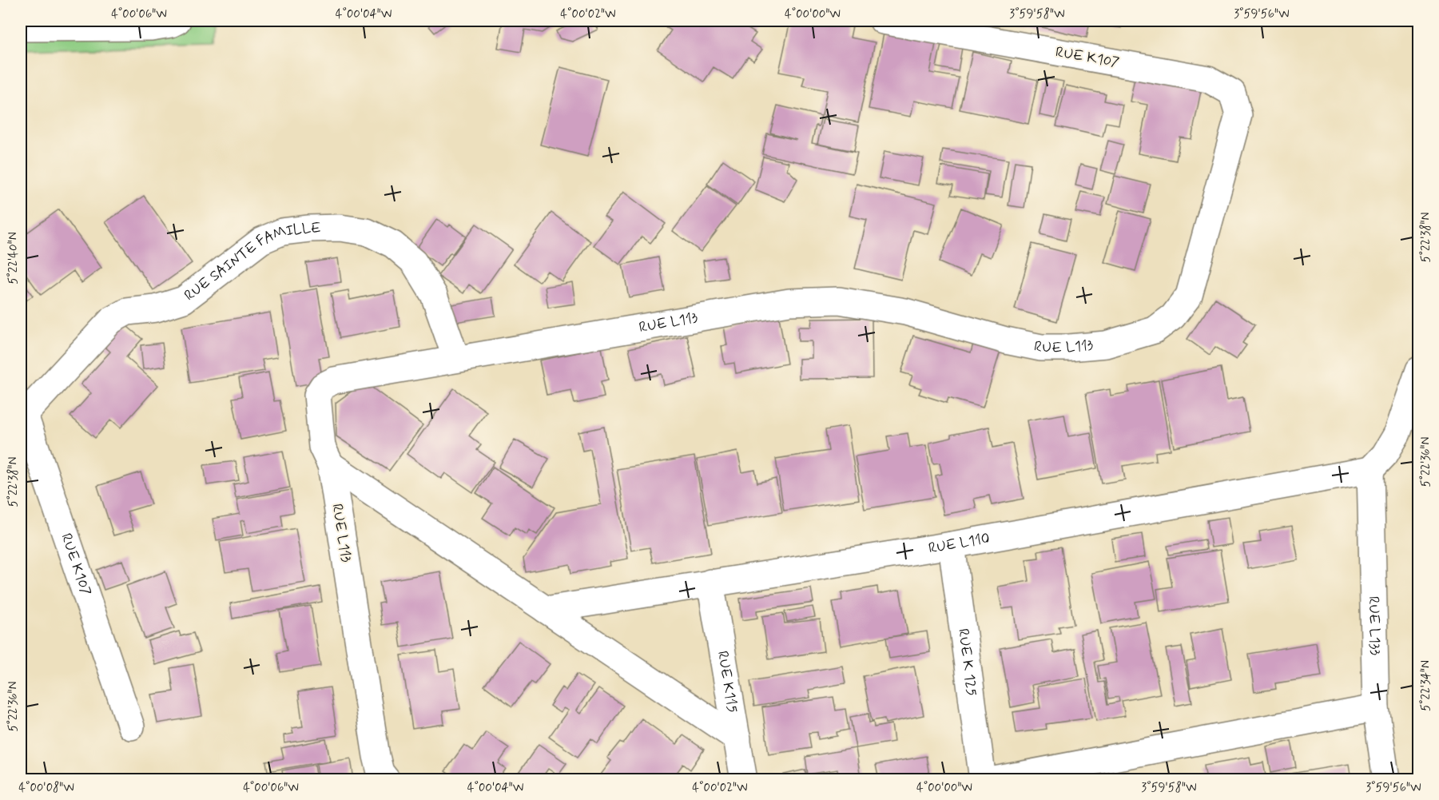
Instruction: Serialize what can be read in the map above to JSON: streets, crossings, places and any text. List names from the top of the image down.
{
  "streets": {
    "street": [
      "RUE K107",
      "RUE SAINTE FAMILLE",
      "RUE L113",
      "RUE L110",
      "RUE L133",
      "RUE K 125",
      "RUE K115"
    ]
  },
  "crossings": [
    ["RUE K107", "RUE SAINTE FAMILLE"],
    ["RUE K107", "RUE L113"],
    ["RUE SAINTE FAMILLE", "RUE L113"],
    ["RUE L110", "RUE L133"],
    ["RUE L110", "RUE K 125"],
    ["RUE L110", "RUE K115"]
  ],
  "coordinates": [
    "4°00'06\"W",
    "4°00'04\"W",
    "4°00'02\"W",
    "4°00'00\"W",
    "3°59'58\"W",
    "3°59'56\"W",
    "5°22'38\"N",
    "5°22'40\"N",
    "5°22'36\"N",
    "5°22'34\"N",
    "4°00'08\"W"
  ]
}
